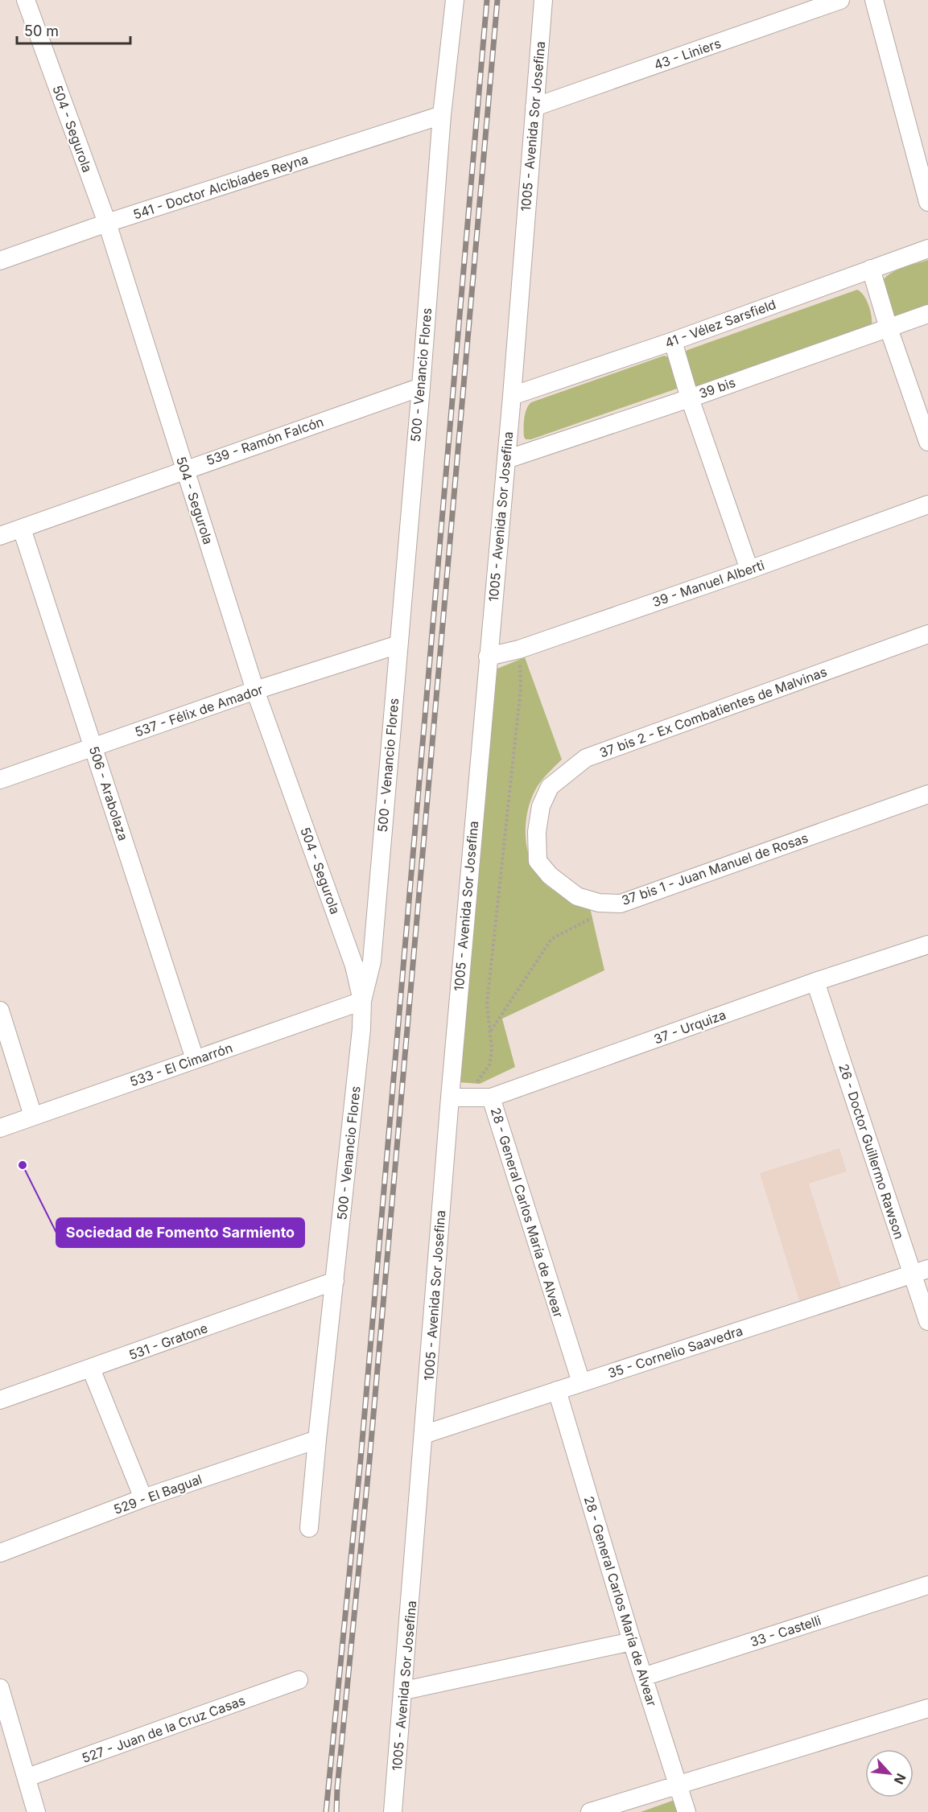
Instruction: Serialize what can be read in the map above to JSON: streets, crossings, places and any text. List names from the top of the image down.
{
  "streets": {
    "street": [
      "43 - Liniers",
      "1005 - Avenida Sor Josefina",
      "504 - Segurola",
      "541 - Doctor Alcibíades Reyna",
      "41 - Vélez Sarsfield",
      "500 - Venancio Flores",
      "39 bis",
      "539 - Ramón Falcón",
      "39 - Manuel Alberti",
      "537 - Félix de Amador",
      "37 bis 2 - Ex Combatientes de Malvinas",
      "506 - Arabolaza",
      "37 bis 1 - Juan Manuel de Rosas",
      "37 - Urquiza",
      "533 - El Cimarrón",
      "26 - Doctor Guillermo Rawson",
      "28 - General Carlos María de Alvear",
      "531 - Gratone",
      "35 - Cornelio Saavedra",
      "529 - El Bagual",
      "33 - Castelli",
      "527 - Juan de la Cruz Casas"
    ]
  },
  "crossings": [
    ["43 - Liniers", "1005 - Avenida Sor Josefina"],
    ["1005 - Avenida Sor Josefina", "41 - Vélez Sarsfield"],
    ["1005 - Avenida Sor Josefina", "39 bis"],
    ["1005 - Avenida Sor Josefina", "39 - Manuel Alberti"],
    ["1005 - Avenida Sor Josefina", "37 - Urquiza"],
    ["1005 - Avenida Sor Josefina", "35 - Cornelio Saavedra"],
    ["504 - Segurola", "541 - Doctor Alcibíades Reyna"],
    ["504 - Segurola", "500 - Venancio Flores"],
    ["504 - Segurola", "539 - Ramón Falcón"],
    ["504 - Segurola", "537 - Félix de Amador"],
    ["504 - Segurola", "533 - El Cimarrón"],
    ["541 - Doctor Alcibíades Reyna", "500 - Venancio Flores"],
    ["500 - Venancio Flores", "539 - Ramón Falcón"],
    ["500 - Venancio Flores", "537 - Félix de Amador"],
    ["500 - Venancio Flores", "533 - El Cimarrón"],
    ["500 - Venancio Flores", "531 - Gratone"],
    ["500 - Venancio Flores", "529 - El Bagual"],
    ["539 - Ramón Falcón", "506 - Arabolaza"],
    ["537 - Félix de Amador", "506 - Arabolaza"],
    ["37 bis 2 - Ex Combatientes de Malvinas", "37 bis 1 - Juan Manuel de Rosas"],
    ["506 - Arabolaza", "533 - El Cimarrón"],
    ["37 - Urquiza", "26 - Doctor Guillermo Rawson"],
    ["37 - Urquiza", "28 - General Carlos María de Alvear"],
    ["26 - Doctor Guillermo Rawson", "35 - Cornelio Saavedra"],
    ["28 - General Carlos María de Alvear", "35 - Cornelio Saavedra"],
    ["28 - General Carlos María de Alvear", "33 - Castelli"]
  ],
  "places": ["Sociedad de Fomento Sarmiento"],
  "scale_bar": "50 m",
  "north": "bottom right"
}
